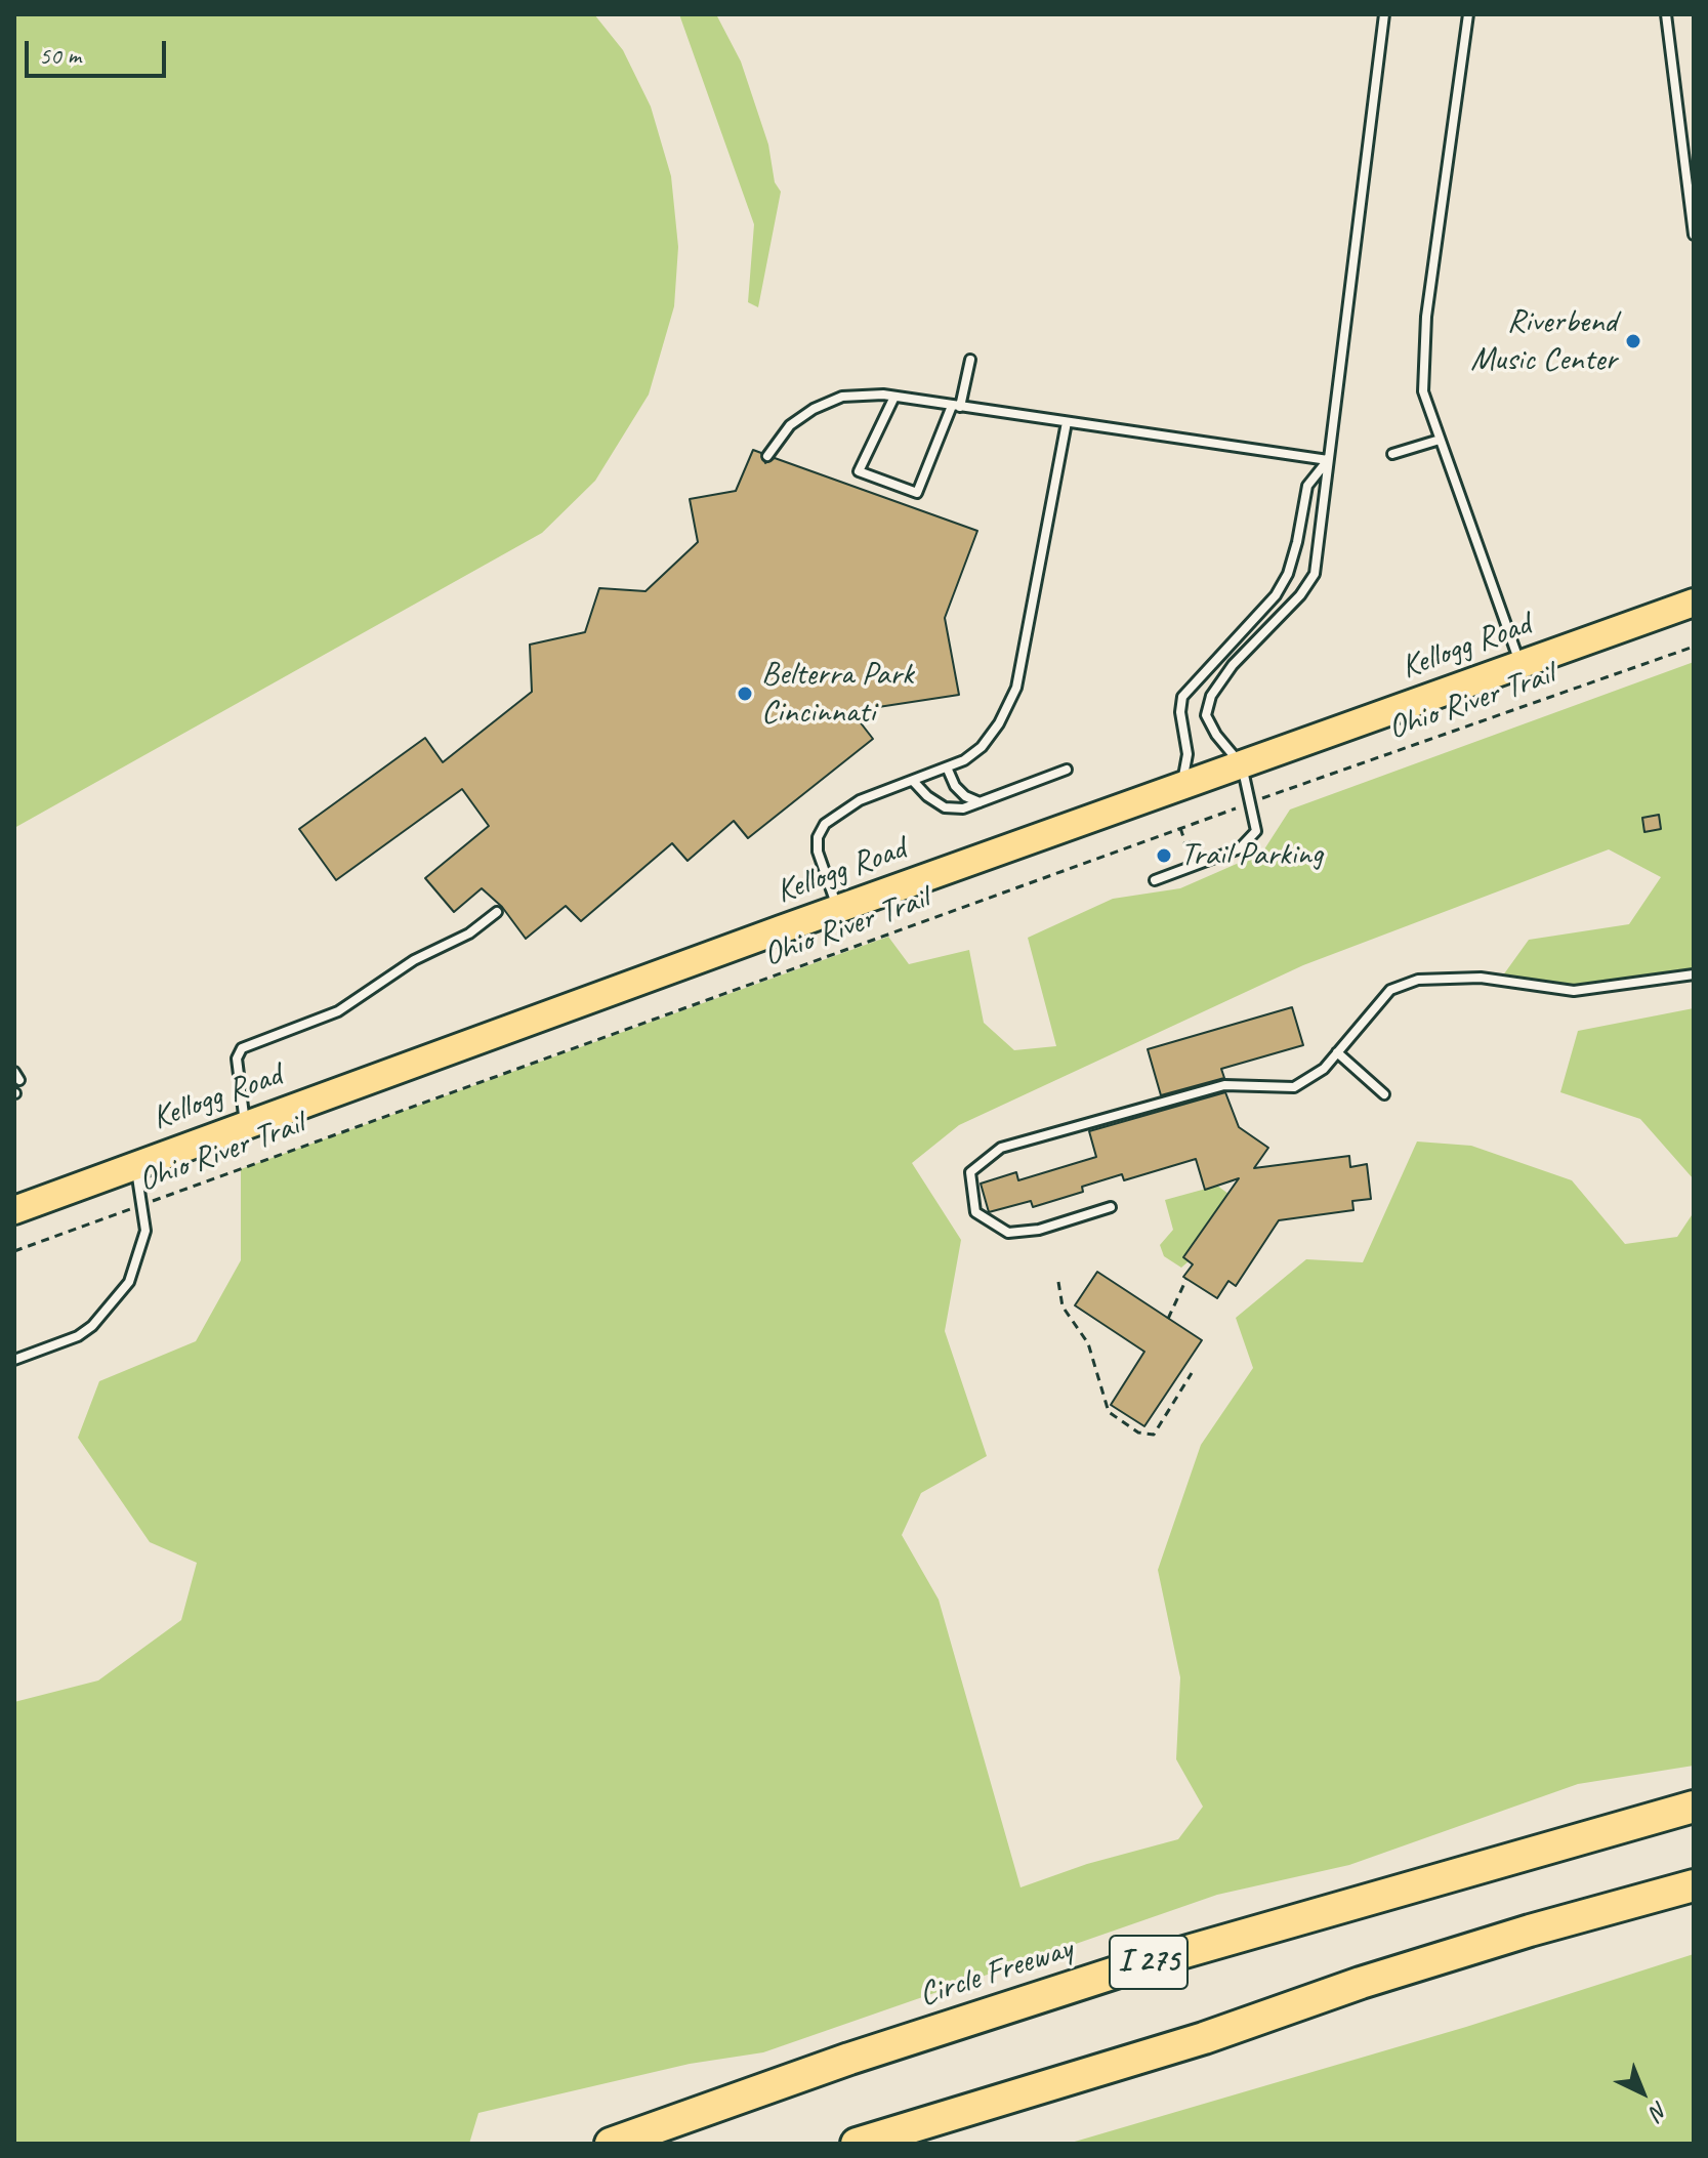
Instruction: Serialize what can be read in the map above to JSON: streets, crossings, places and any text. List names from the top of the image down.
{
  "streets": {
    "highway": ["I 275", "Circle Freeway"],
    "main road": ["Kellogg Road"],
    "path": ["Ohio River Trail"]
  },
  "places": ["Riverbend Music Center", "Belterra Park Cincinnati", "Trail Parking"],
  "scale_bar": "50 m",
  "north": "bottom right"
}
